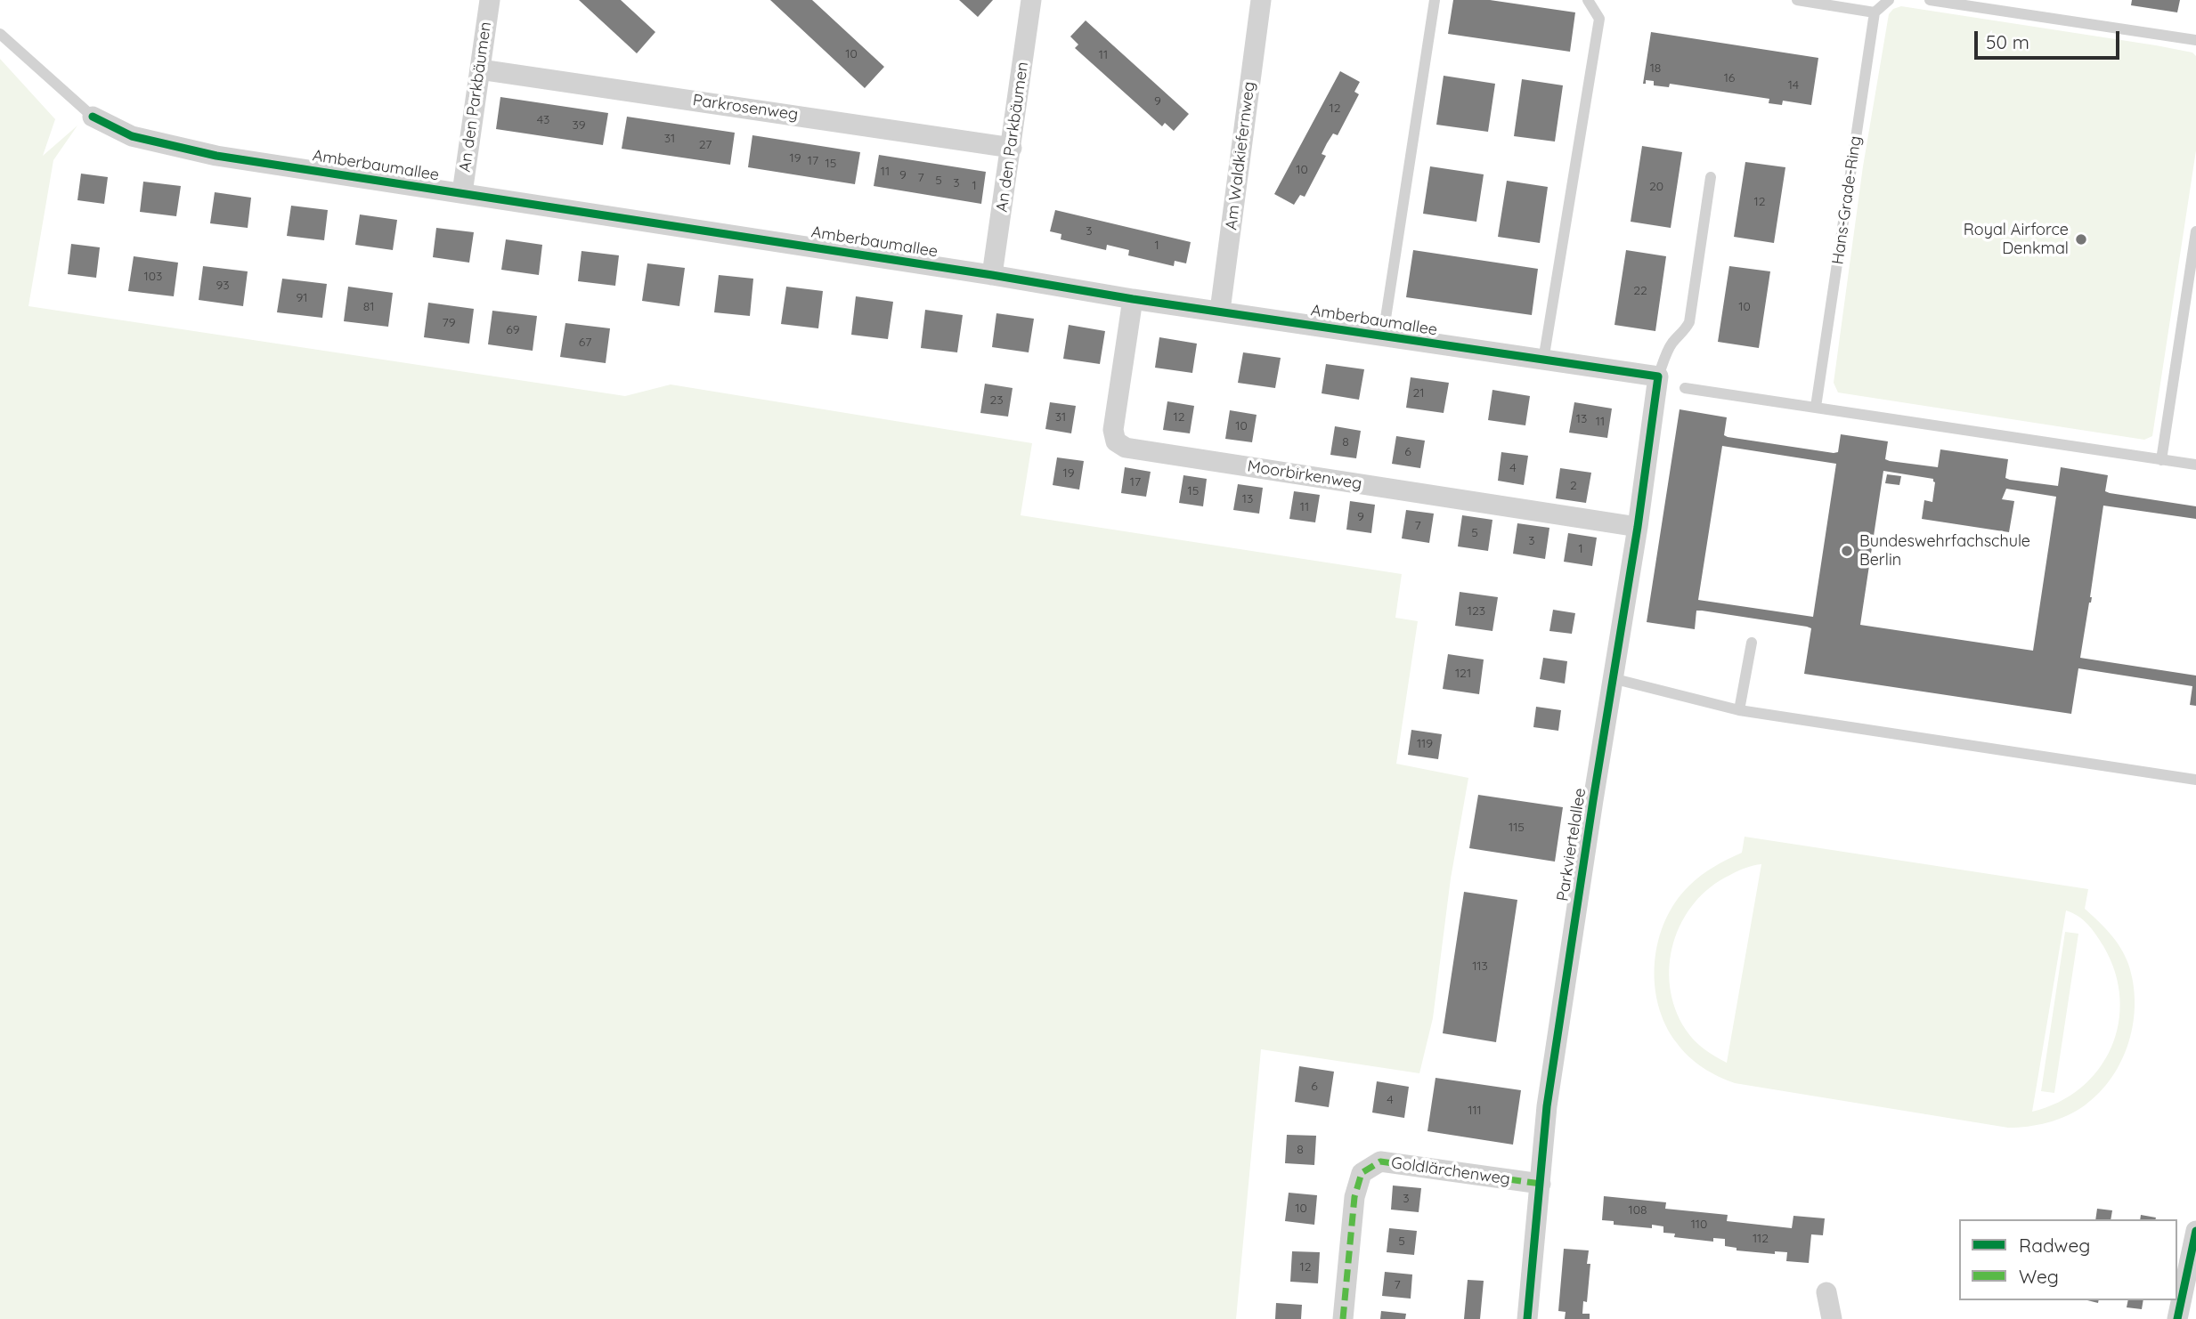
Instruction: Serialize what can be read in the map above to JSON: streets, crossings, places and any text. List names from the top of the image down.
{
  "streets": {
    "street": [
      "An den Parkbäumen",
      "Parkrosenweg",
      "Am Waldkiefernweg",
      "Amberbaumallee",
      "Moorbirkenweg",
      "Parkviertelallee",
      "Goldlärchenweg"
    ],
    "lane": ["Hans-Grade-Ring"]
  },
  "crossings": [
    ["An den Parkbäumen", "Parkrosenweg"],
    ["An den Parkbäumen", "Amberbaumallee"],
    ["Am Waldkiefernweg", "Amberbaumallee"],
    ["Amberbaumallee", "Moorbirkenweg"],
    ["Amberbaumallee", "Parkviertelallee"],
    ["Moorbirkenweg", "Parkviertelallee"],
    ["Parkviertelallee", "Goldlärchenweg"]
  ],
  "places": ["Royal Airforce Denkmal", "Bundeswehrfachschule Berlin"],
  "house_numbers": [
    "10",
    "11",
    "18",
    "16",
    "14",
    "9",
    "12",
    "43",
    "39",
    "31",
    "27",
    "19",
    "17",
    "15",
    "10",
    "11",
    "9",
    "7",
    "5",
    "3",
    "1",
    "20",
    "12",
    "3",
    "1",
    "103",
    "93",
    "22",
    "91",
    "81",
    "10",
    "79",
    "69",
    "67",
    "21",
    "23",
    "31",
    "12",
    "13",
    "11",
    "10",
    "8",
    "6",
    "4",
    "19",
    "17",
    "2",
    "15",
    "13",
    "11",
    "9",
    "7",
    "5",
    "3",
    "1",
    "123",
    "121",
    "119",
    "115",
    "113",
    "6",
    "4",
    "111",
    "8",
    "3",
    "10",
    "108",
    "110",
    "112",
    "5",
    "12",
    "7"
  ],
  "legend": ["Radweg", "Weg"],
  "scale_bar": "50 m"
}
